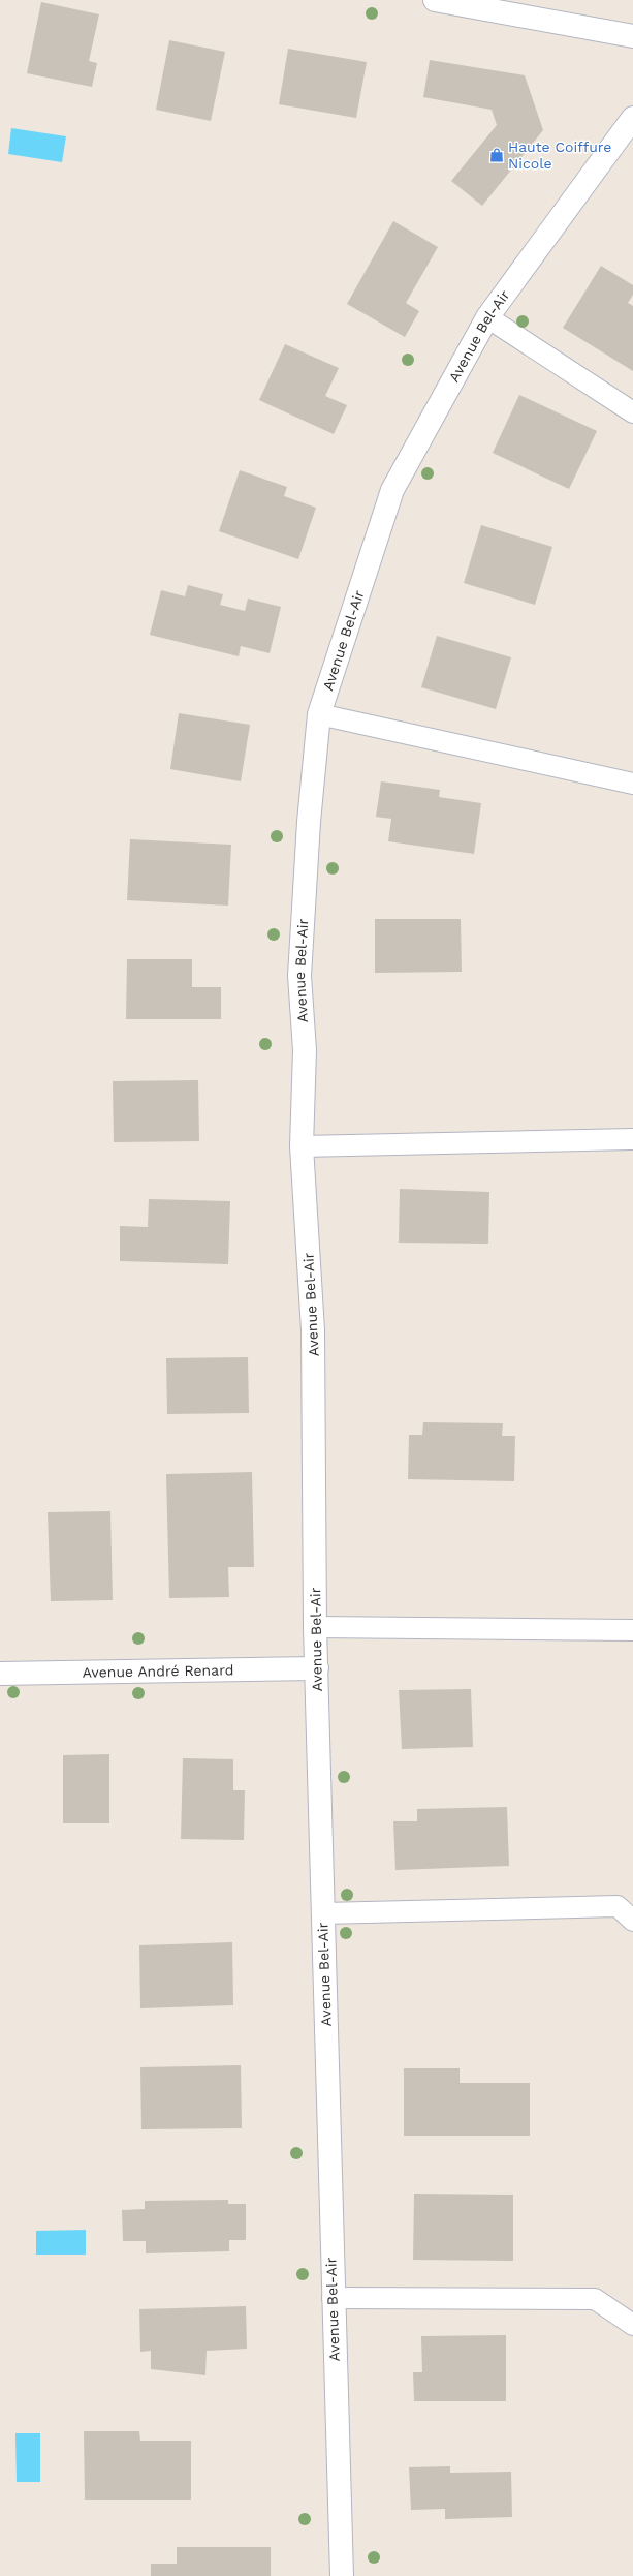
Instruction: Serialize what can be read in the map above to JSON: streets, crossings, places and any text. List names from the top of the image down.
{
  "streets": {
    "street": ["Avenue Bel-Air", "Avenue André Renard"]
  },
  "crossings": [
    ["Avenue Bel-Air", "Avenue André Renard"]
  ],
  "places": {
    "shop": ["Haute Coiffure Nicole"]
  }
}
